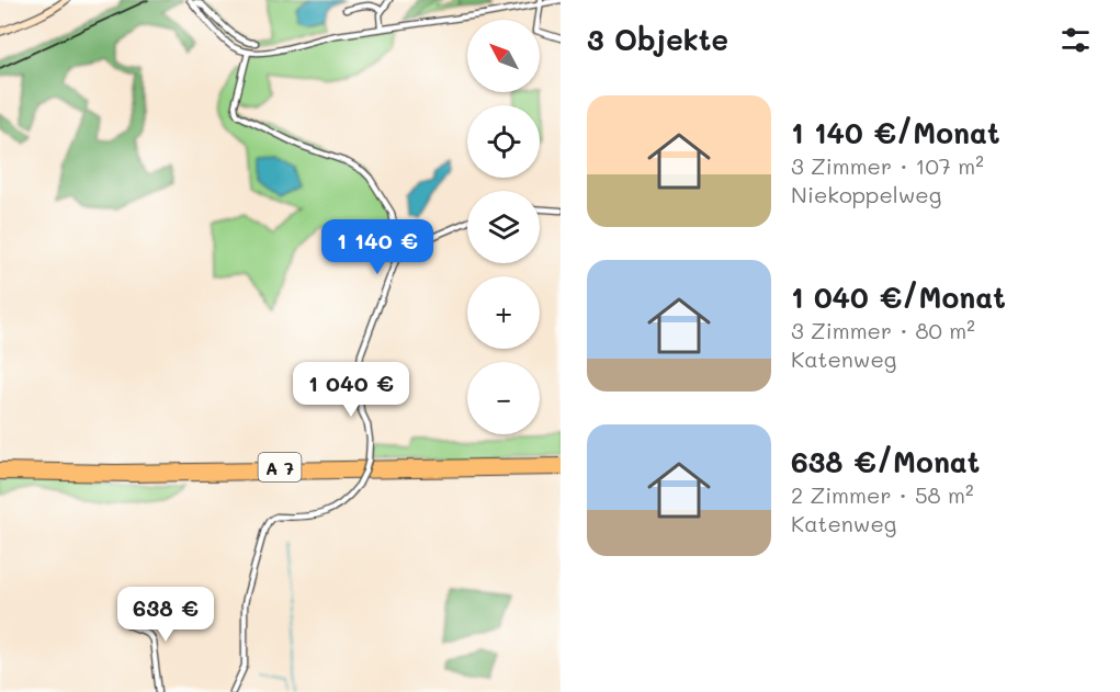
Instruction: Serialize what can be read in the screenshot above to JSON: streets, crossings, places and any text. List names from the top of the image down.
{
  "streets": {
    "highway": ["A 7"]
  },
  "north": "top left",
  "page": {
    "heading": "3 Objekte",
    "map_buttons": ["+", "−"],
    "list": [
      {
        "name": "1 140 €/Monat",
        "note": "3 Zimmer · 107 m² · Niekoppelweg"
      },
      {
        "name": "1 040 €/Monat",
        "note": "3 Zimmer · 80 m² · Katenweg"
      },
      {
        "name": "638 €/Monat",
        "note": "2 Zimmer · 58 m² · Katenweg"
      }
    ],
    "price": ["1 140 €", "1 040 €", "638 €"]
  }
}
